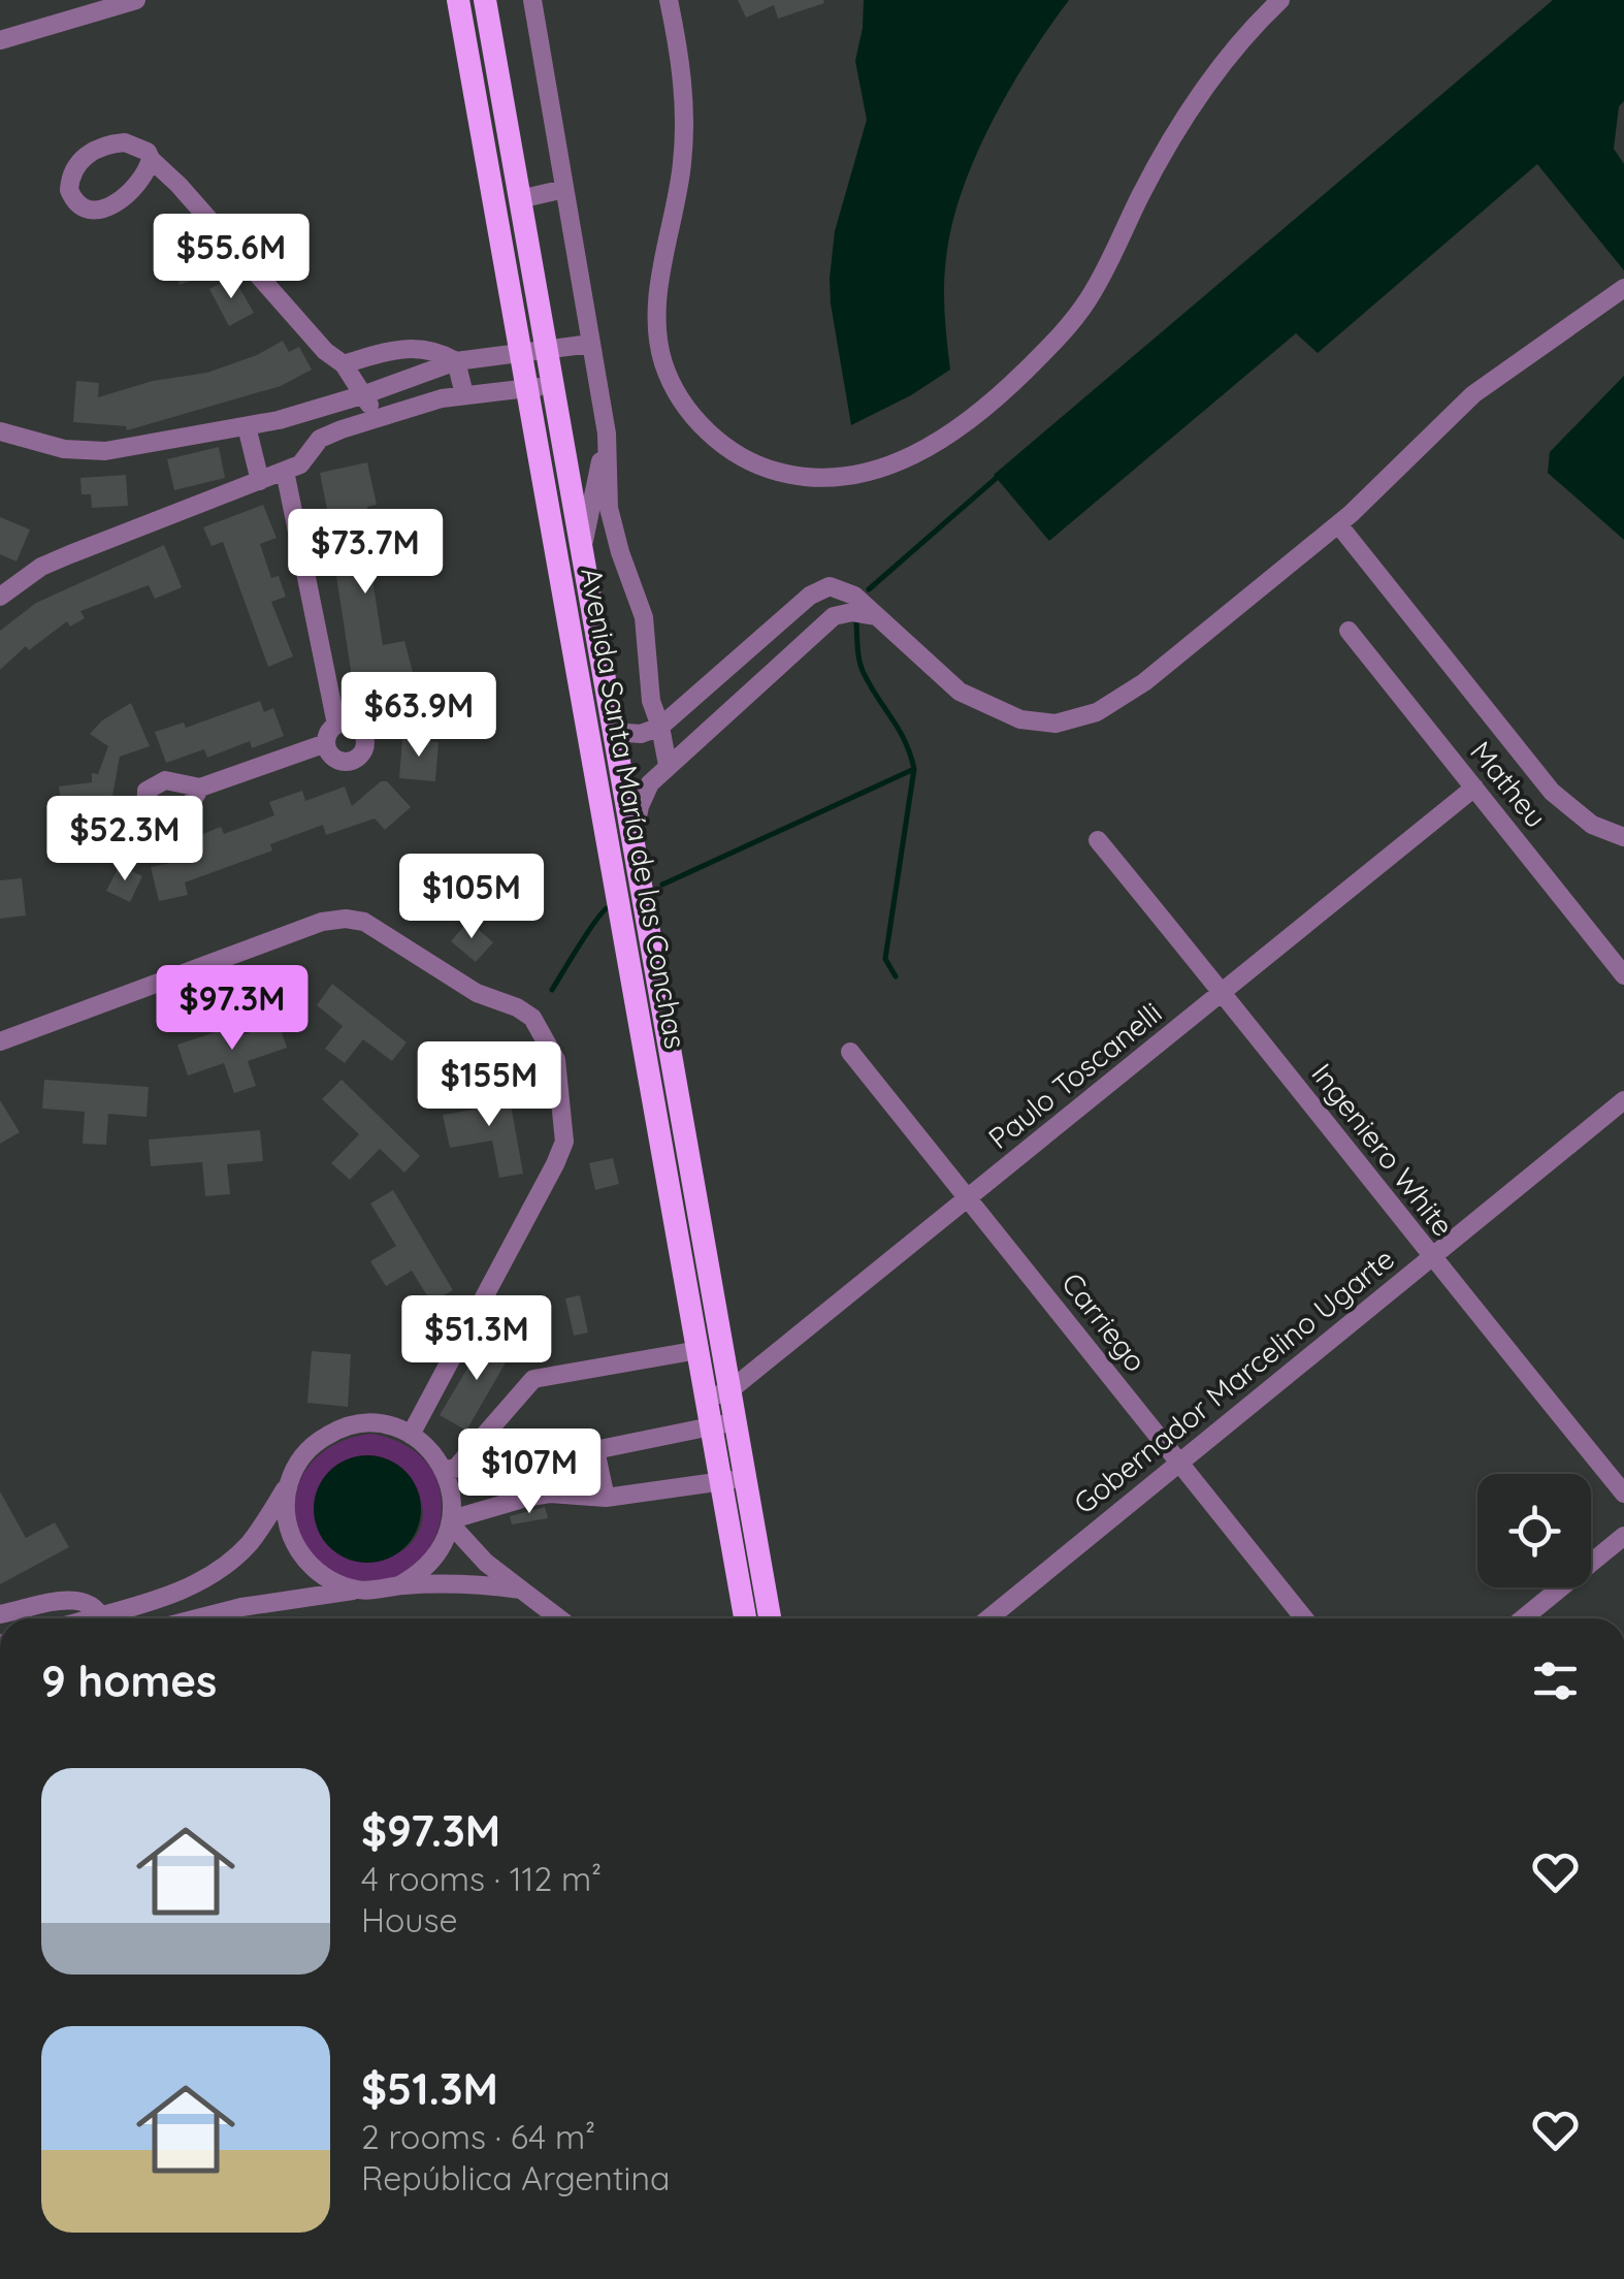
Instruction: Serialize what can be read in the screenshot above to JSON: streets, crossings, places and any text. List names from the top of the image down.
{
  "streets": {
    "main road": ["Avenida Santa María de las Conchas"],
    "street": [
      "Matheu",
      "Paulo Toscanelli",
      "Ingeniero White",
      "Carriego",
      "Gobernador Marcelino Ugarte"
    ]
  },
  "crossings": [
    ["Matheu", "Paulo Toscanelli"],
    ["Avenida Santa María de las Conchas", "Paulo Toscanelli"],
    ["Paulo Toscanelli", "Ingeniero White"],
    ["Paulo Toscanelli", "Carriego"],
    ["Ingeniero White", "Gobernador Marcelino Ugarte"],
    ["Carriego", "Gobernador Marcelino Ugarte"]
  ],
  "page": {
    "price": [
      "$55.6M",
      "$73.7M",
      "$63.9M",
      "$52.3M",
      "$105M",
      "$97.3M",
      "$155M",
      "$51.3M",
      "$107M"
    ],
    "heading": "9 homes",
    "list": [
      {
        "name": "$97.3M",
        "note": "4 rooms · 112 m² · House"
      },
      {
        "name": "$51.3M",
        "note": "2 rooms · 64 m² · República Argentina"
      }
    ]
  }
}
